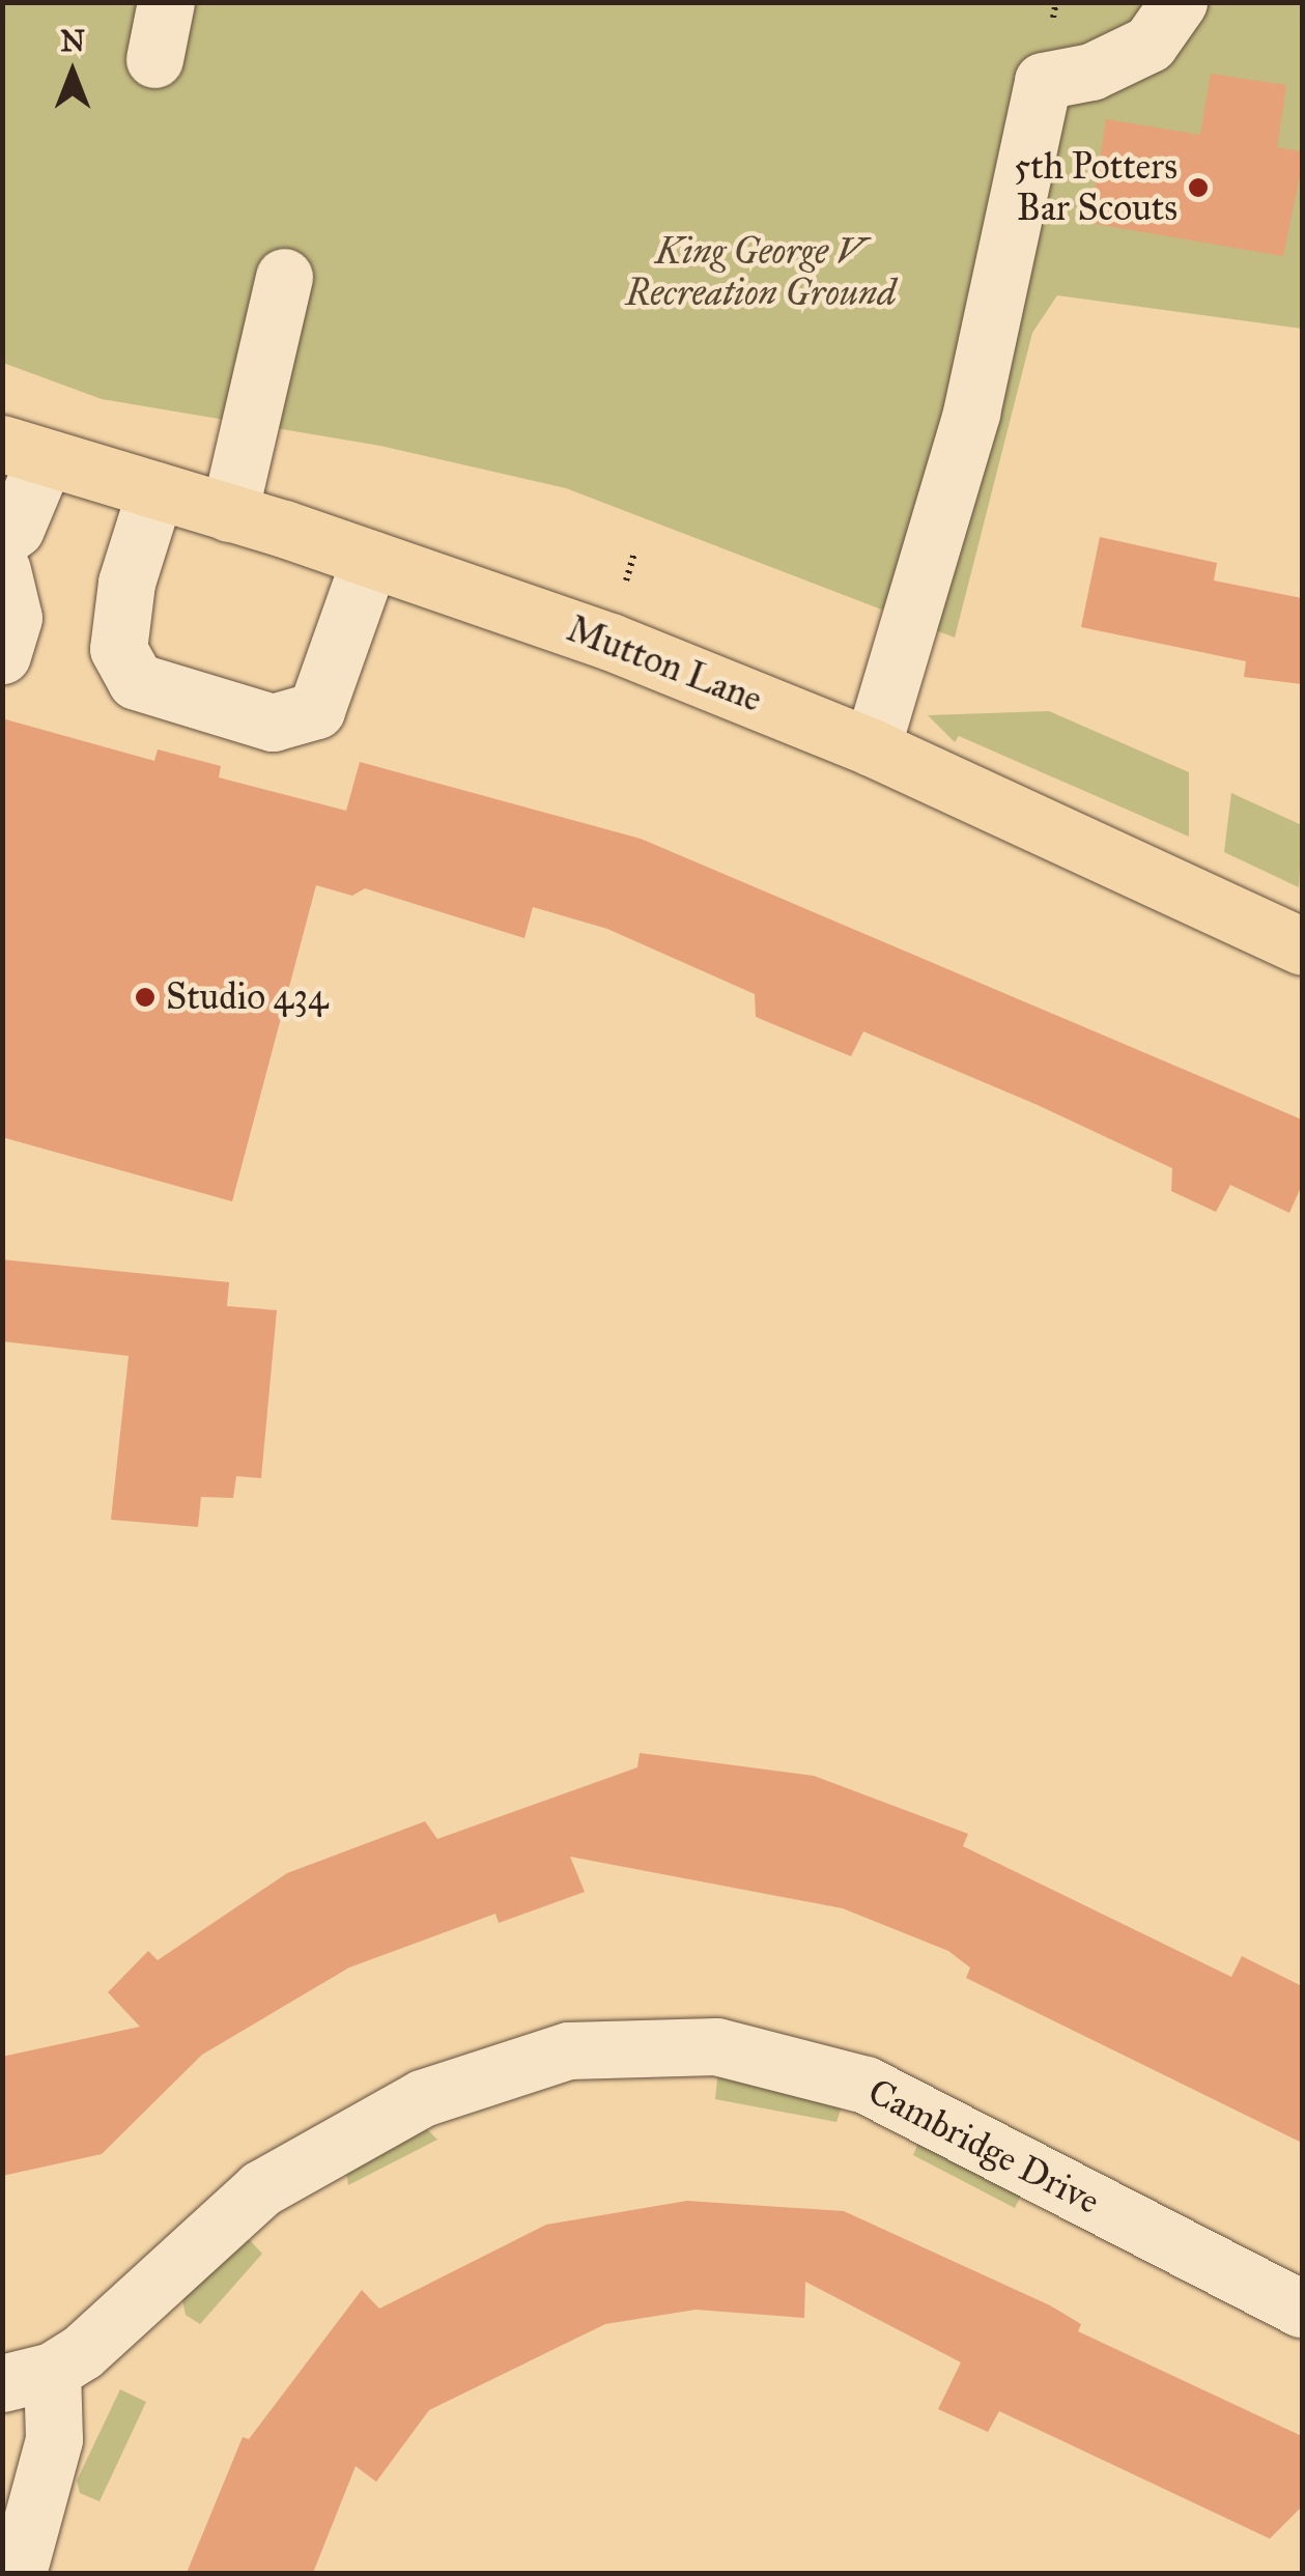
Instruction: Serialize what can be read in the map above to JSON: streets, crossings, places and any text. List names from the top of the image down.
{
  "streets": {
    "main road": ["Mutton Lane"],
    "street": ["Cambridge Drive"]
  },
  "parks": ["King George V Recreation Ground"],
  "places": ["5th Potters Bar Scouts", "Studio 434"],
  "north": "top"
}
